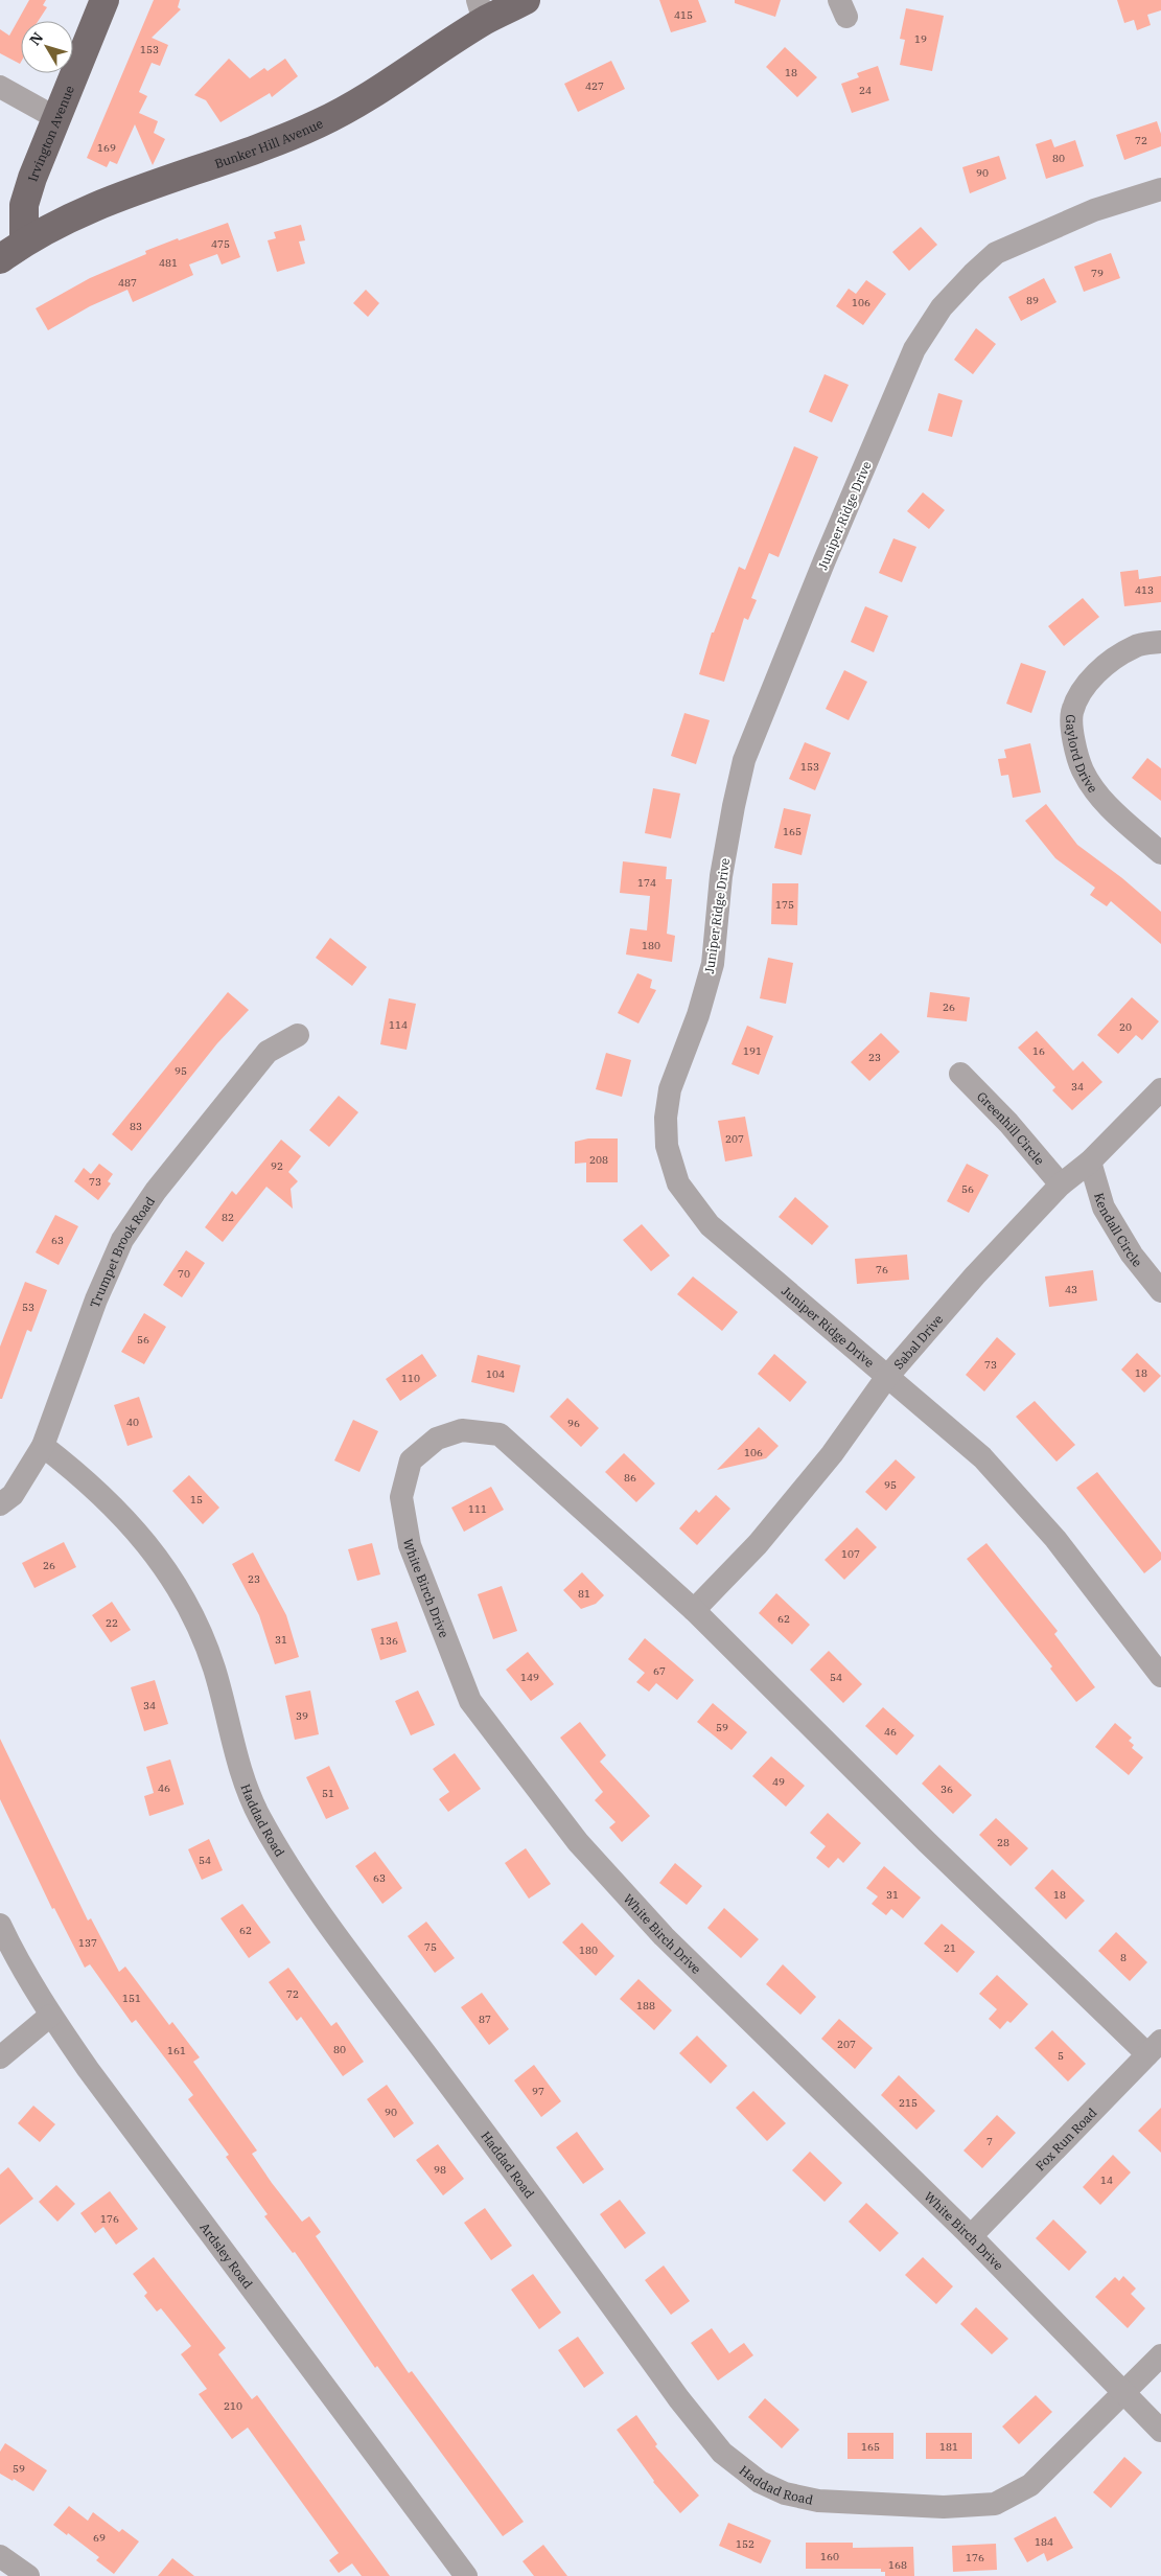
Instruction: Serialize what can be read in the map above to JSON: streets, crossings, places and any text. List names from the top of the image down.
{
  "streets": {
    "main road": ["Irvington Avenue", "Bunker Hill Avenue"],
    "street": [
      "Juniper Ridge Drive",
      "Gaylord Drive",
      "Greenhill Circle",
      "Kendall Circle",
      "Trumpet Brook Road",
      "Sabal Drive",
      "White Birch Drive",
      "Haddad Road",
      "Fox Run Road",
      "Ardsley Road"
    ]
  },
  "crossings": [
    ["Irvington Avenue", "Bunker Hill Avenue"],
    ["Juniper Ridge Drive", "Sabal Drive"],
    ["Greenhill Circle", "Sabal Drive"],
    ["Kendall Circle", "Sabal Drive"],
    ["Trumpet Brook Road", "Haddad Road"],
    ["Sabal Drive", "White Birch Drive"],
    ["White Birch Drive", "Haddad Road"],
    ["White Birch Drive", "Fox Run Road"]
  ],
  "house_numbers": [
    "415",
    "19",
    "153",
    "18",
    "427",
    "24",
    "72",
    "169",
    "80",
    "90",
    "475",
    "481",
    "79",
    "487",
    "89",
    "106",
    "413",
    "153",
    "165",
    "174",
    "175",
    "180",
    "26",
    "114",
    "20",
    "191",
    "16",
    "23",
    "95",
    "34",
    "83",
    "207",
    "208",
    "92",
    "73",
    "56",
    "82",
    "63",
    "76",
    "70",
    "43",
    "53",
    "56",
    "73",
    "18",
    "104",
    "110",
    "40",
    "96",
    "106",
    "86",
    "95",
    "15",
    "111",
    "107",
    "26",
    "23",
    "81",
    "62",
    "22",
    "31",
    "136",
    "67",
    "149",
    "54",
    "34",
    "39",
    "59",
    "46",
    "49",
    "46",
    "36",
    "51",
    "28",
    "54",
    "63",
    "31",
    "18",
    "62",
    "137",
    "75",
    "21",
    "180",
    "8",
    "72",
    "151",
    "188",
    "87",
    "207",
    "80",
    "161",
    "5",
    "97",
    "215",
    "90",
    "7",
    "98",
    "14",
    "176",
    "210",
    "165",
    "181",
    "59",
    "69",
    "184",
    "152",
    "160",
    "176",
    "168"
  ],
  "north": "top left"
}
